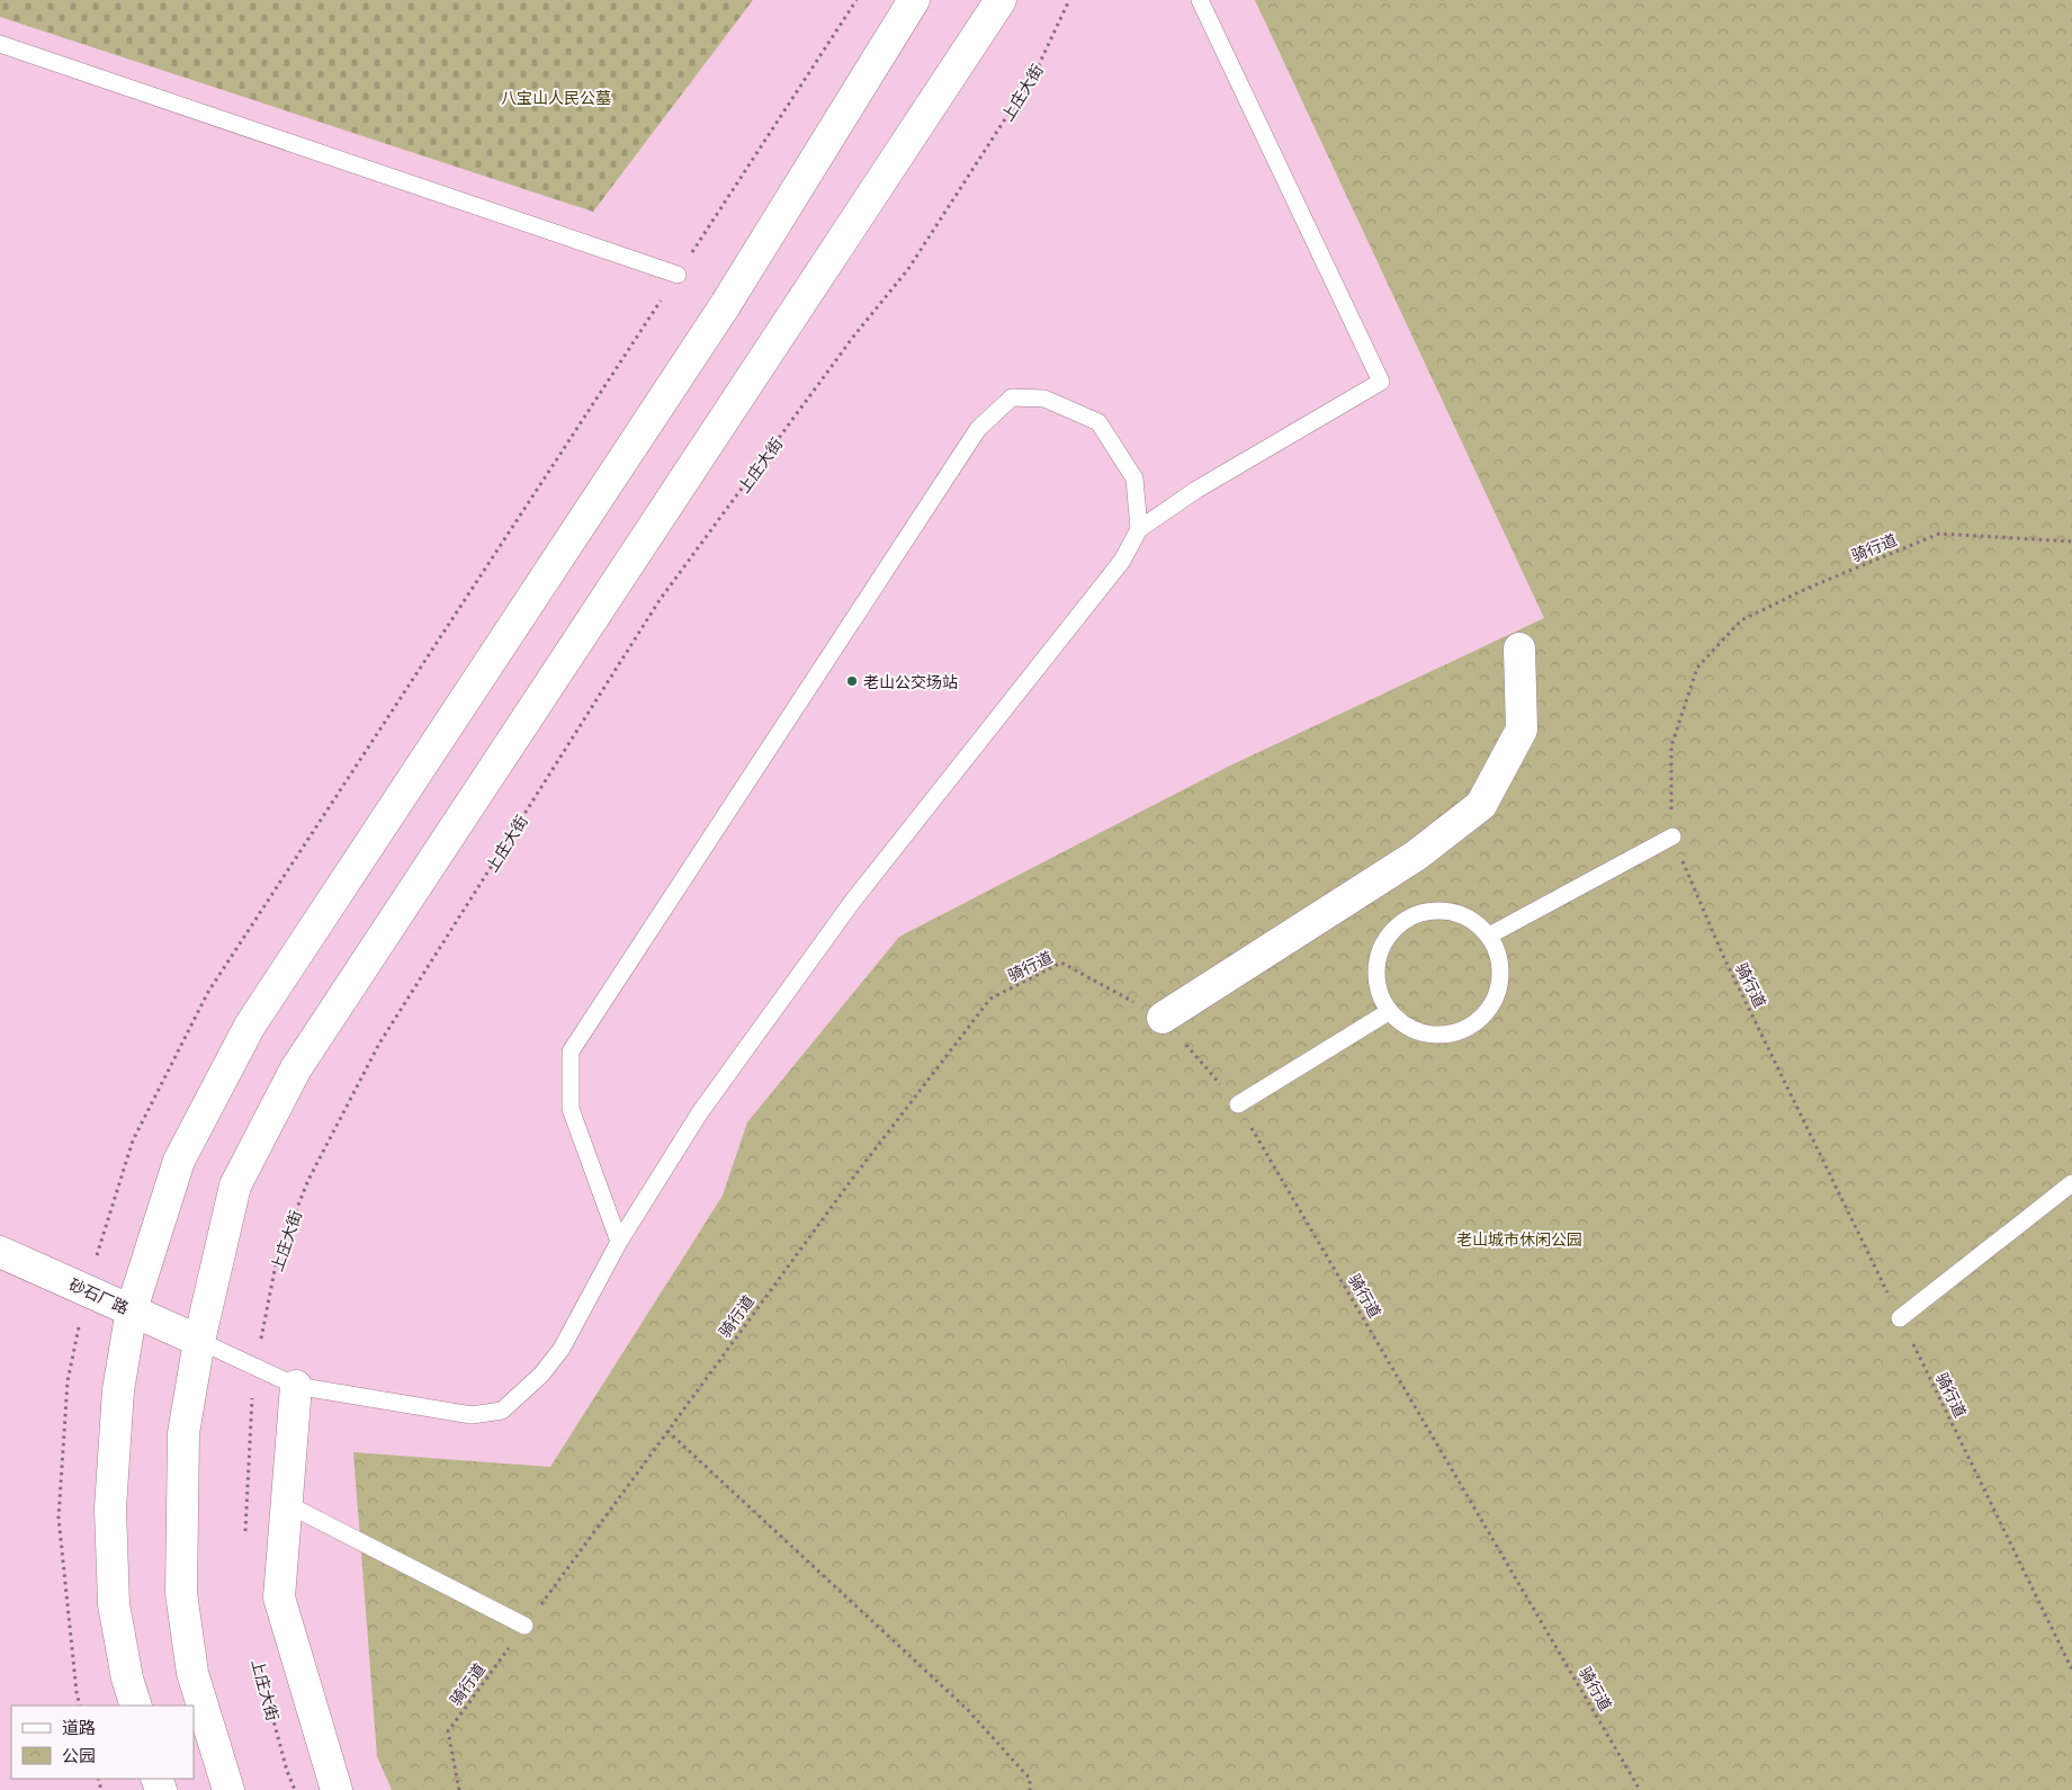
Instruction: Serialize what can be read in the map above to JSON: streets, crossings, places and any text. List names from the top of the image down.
{
  "streets": {
    "main road": ["砂石厂路"],
    "path": ["上庄大街", "骑行道"]
  },
  "parks": ["八宝山人民公墓", "老山城市休闲公园"],
  "places": ["老山公交场站"],
  "legend": ["道路", "公园"]
}
